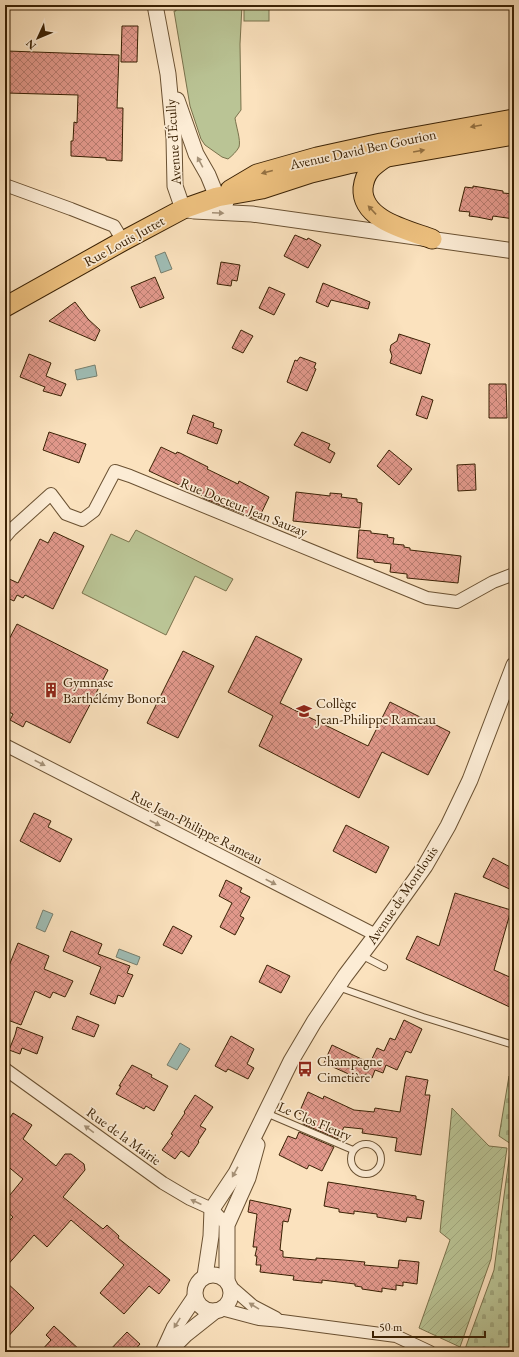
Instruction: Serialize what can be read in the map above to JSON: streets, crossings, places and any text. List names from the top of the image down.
{
  "streets": {
    "main road": ["Avenue David Ben Gourion", "Rue Louis Juttet"],
    "street": [
      "Avenue d'Écully",
      "Rue Docteur Jean Sauzay",
      "Rue Jean-Philippe Rameau",
      "Avenue de Montlouis",
      "Rue de la Mairie"
    ],
    "lane": ["Le Clos Fleury"]
  },
  "crossings": [
    ["Avenue d'Écully", "Avenue David Ben Gourion"],
    ["Avenue d'Écully", "Rue Louis Juttet"],
    ["Avenue David Ben Gourion", "Rue Louis Juttet"],
    ["Rue Jean-Philippe Rameau", "Avenue de Montlouis"],
    ["Avenue de Montlouis", "Le Clos Fleury"],
    ["Avenue de Montlouis", "Rue de la Mairie"]
  ],
  "one_way": ["Rue Jean-Philippe Rameau", "Rue de la Mairie"],
  "places": {
    "building": ["Gymnase Barthélémy Bonora"],
    "school or university": ["Collège Jean-Philippe Rameau"],
    "bus stop": ["Champagne Cimetière"]
  },
  "scale_bar": "50 m",
  "north": "bottom left"
}
